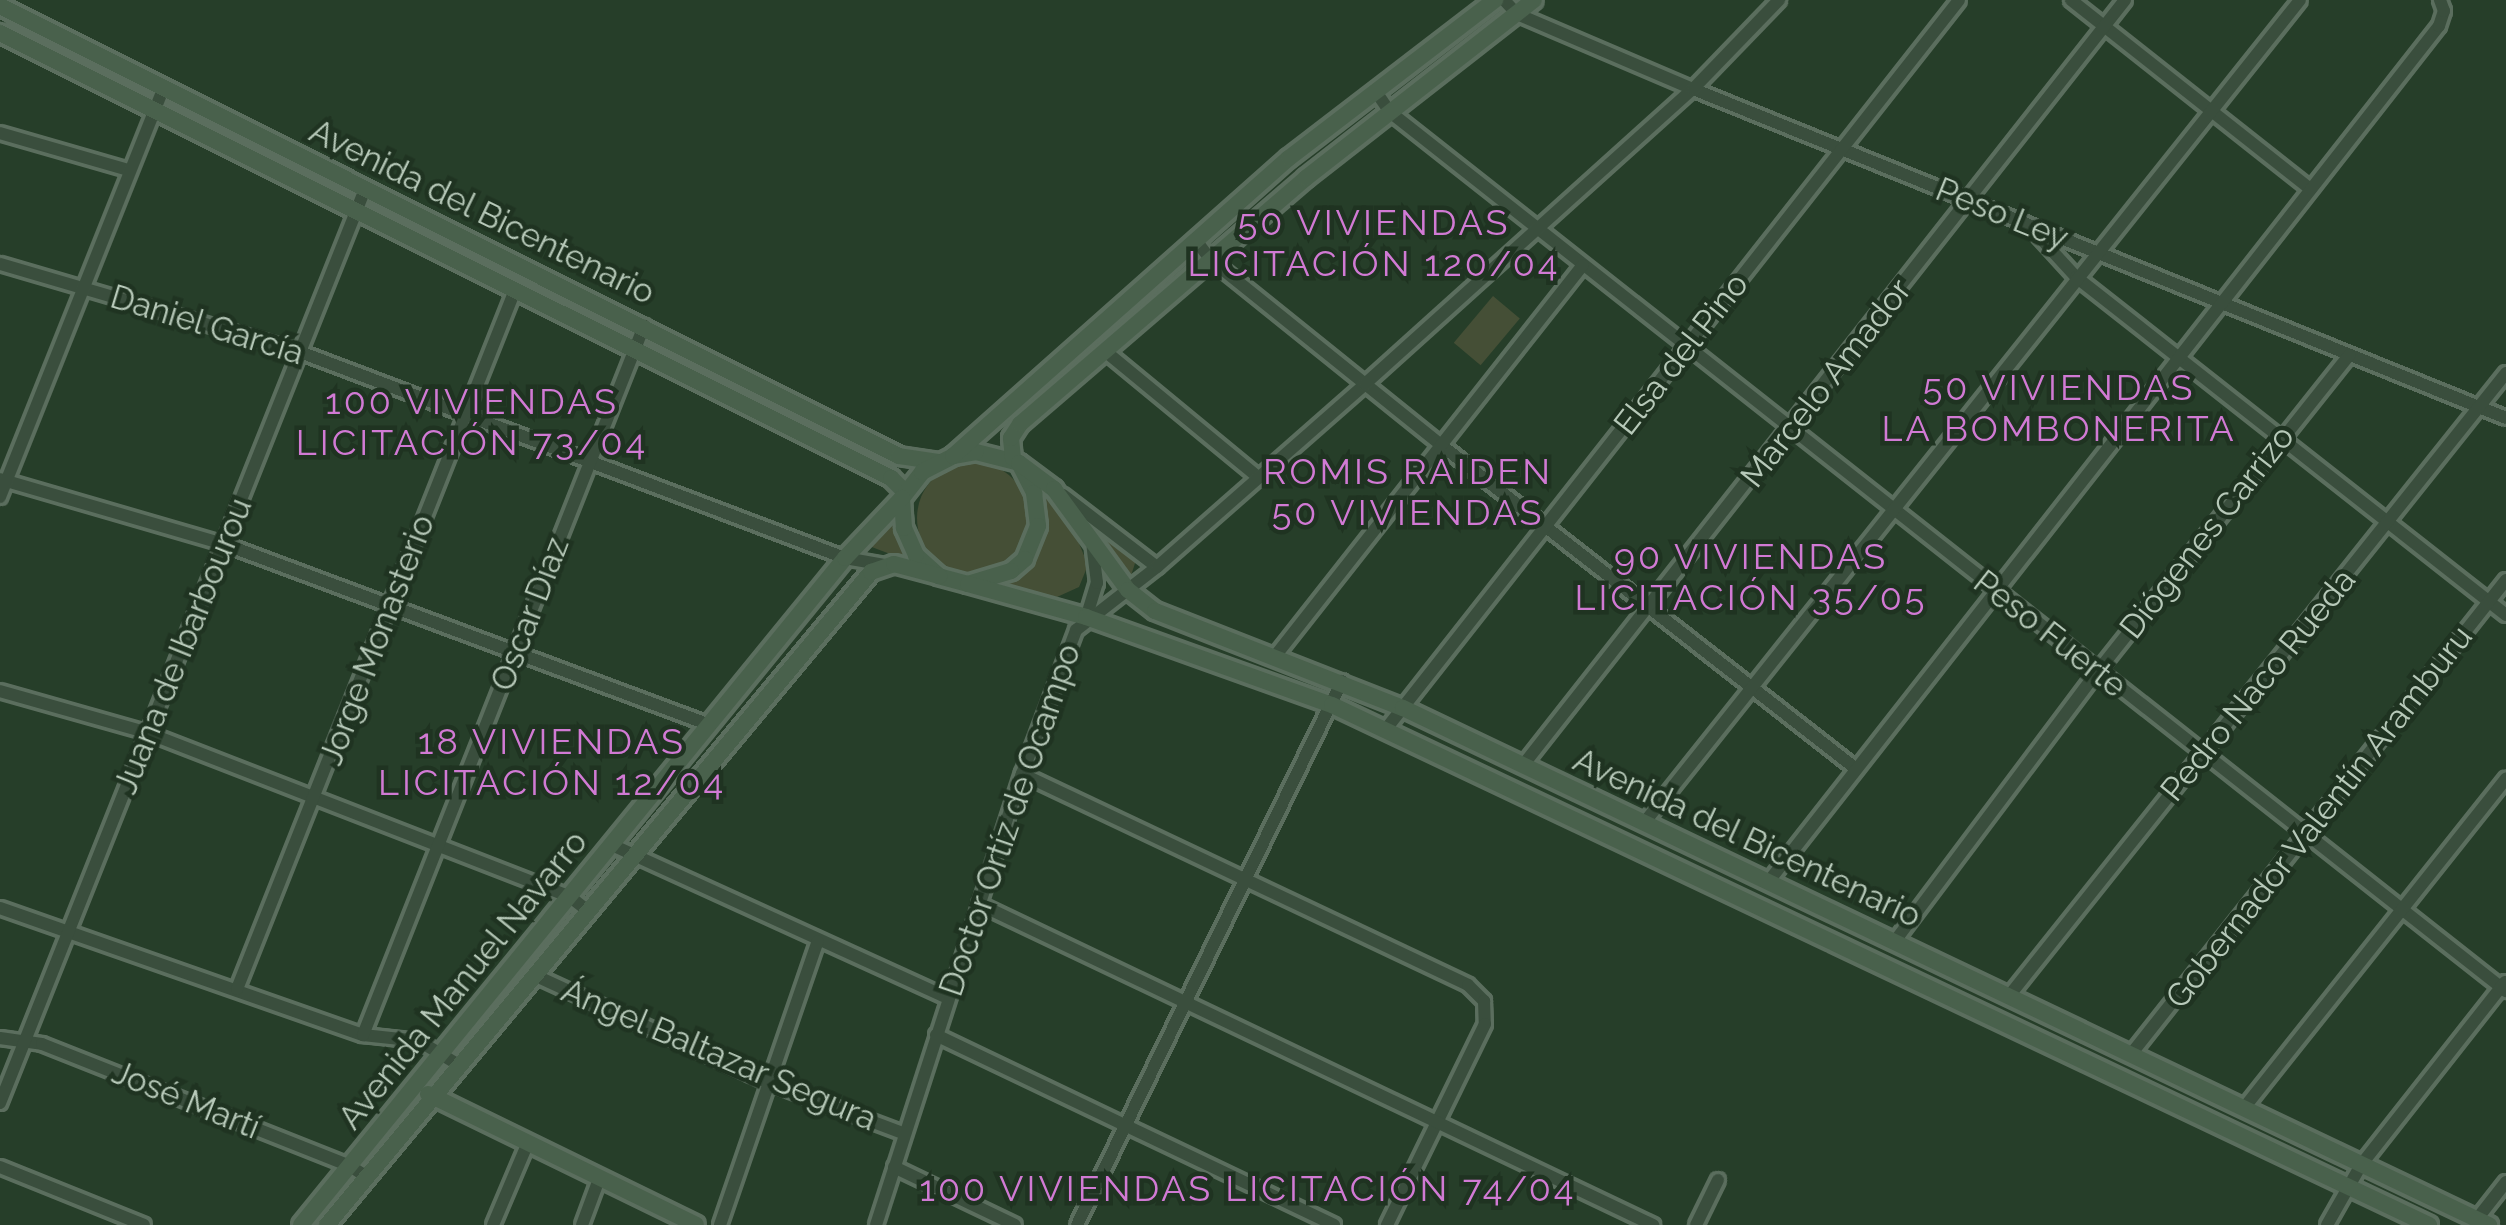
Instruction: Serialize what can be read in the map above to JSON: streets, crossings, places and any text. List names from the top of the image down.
{
  "streets": {
    "main road": ["Avenida del Bicentenario", "Avenida Manuel Navarro"],
    "street": [
      "Peso Ley",
      "Daniel García",
      "Elsa del Pino",
      "Marcelo Amador",
      "Diógenes Carrizo",
      "Oscar Díaz",
      "Peso Fuerte",
      "Jorge Monasterio",
      "Juana de Ibarbourou",
      "Pedro Naco Rueda",
      "Gobernador Valentín Aramburu",
      "Doctor Ortíz de Ocampo",
      "Ángel Baltazar Segura",
      "José Martí"
    ]
  },
  "crossings": [
    ["Avenida del Bicentenario", "Elsa del Pino"],
    ["Avenida del Bicentenario", "Marcelo Amador"],
    ["Avenida del Bicentenario", "Diógenes Carrizo"],
    ["Avenida del Bicentenario", "Oscar Díaz"],
    ["Avenida del Bicentenario", "Jorge Monasterio"],
    ["Avenida del Bicentenario", "Juana de Ibarbourou"],
    ["Avenida del Bicentenario", "Pedro Naco Rueda"],
    ["Avenida del Bicentenario", "Gobernador Valentín Aramburu"],
    ["Avenida del Bicentenario", "Doctor Ortíz de Ocampo"],
    ["Avenida del Bicentenario", "Avenida Manuel Navarro"],
    ["Peso Ley", "Elsa del Pino"],
    ["Peso Ley", "Marcelo Amador"],
    ["Peso Ley", "Diógenes Carrizo"],
    ["Peso Ley", "Pedro Naco Rueda"],
    ["Peso Ley", "Doctor Ortíz de Ocampo"],
    ["Daniel García", "Oscar Díaz"],
    ["Daniel García", "Jorge Monasterio"],
    ["Daniel García", "Juana de Ibarbourou"],
    ["Daniel García", "Avenida Manuel Navarro"],
    ["Elsa del Pino", "Peso Fuerte"],
    ["Marcelo Amador", "Peso Fuerte"],
    ["Diógenes Carrizo", "Peso Fuerte"],
    ["Peso Fuerte", "Pedro Naco Rueda"],
    ["Peso Fuerte", "Gobernador Valentín Aramburu"],
    ["Peso Fuerte", "Doctor Ortíz de Ocampo"],
    ["Juana de Ibarbourou", "José Martí"],
    ["Doctor Ortíz de Ocampo", "Ángel Baltazar Segura"],
    ["Avenida Manuel Navarro", "Ángel Baltazar Segura"],
    ["Avenida Manuel Navarro", "José Martí"]
  ],
  "districts": [
    "50 VIVIENDAS LICITACIÓN 120/04",
    "50 VIVIENDAS LA BOMBONERITA",
    "100 VIVIENDAS LICITACIÓN 73/04",
    "ROMIS RAIDEN 50 VIVIENDAS",
    "90 VIVIENDAS LICITACIÓN 35/05",
    "18 VIVIENDAS LICITACIÓN 12/04",
    "100 VIVIENDAS LICITACIÓN 74/04"
  ]
}
